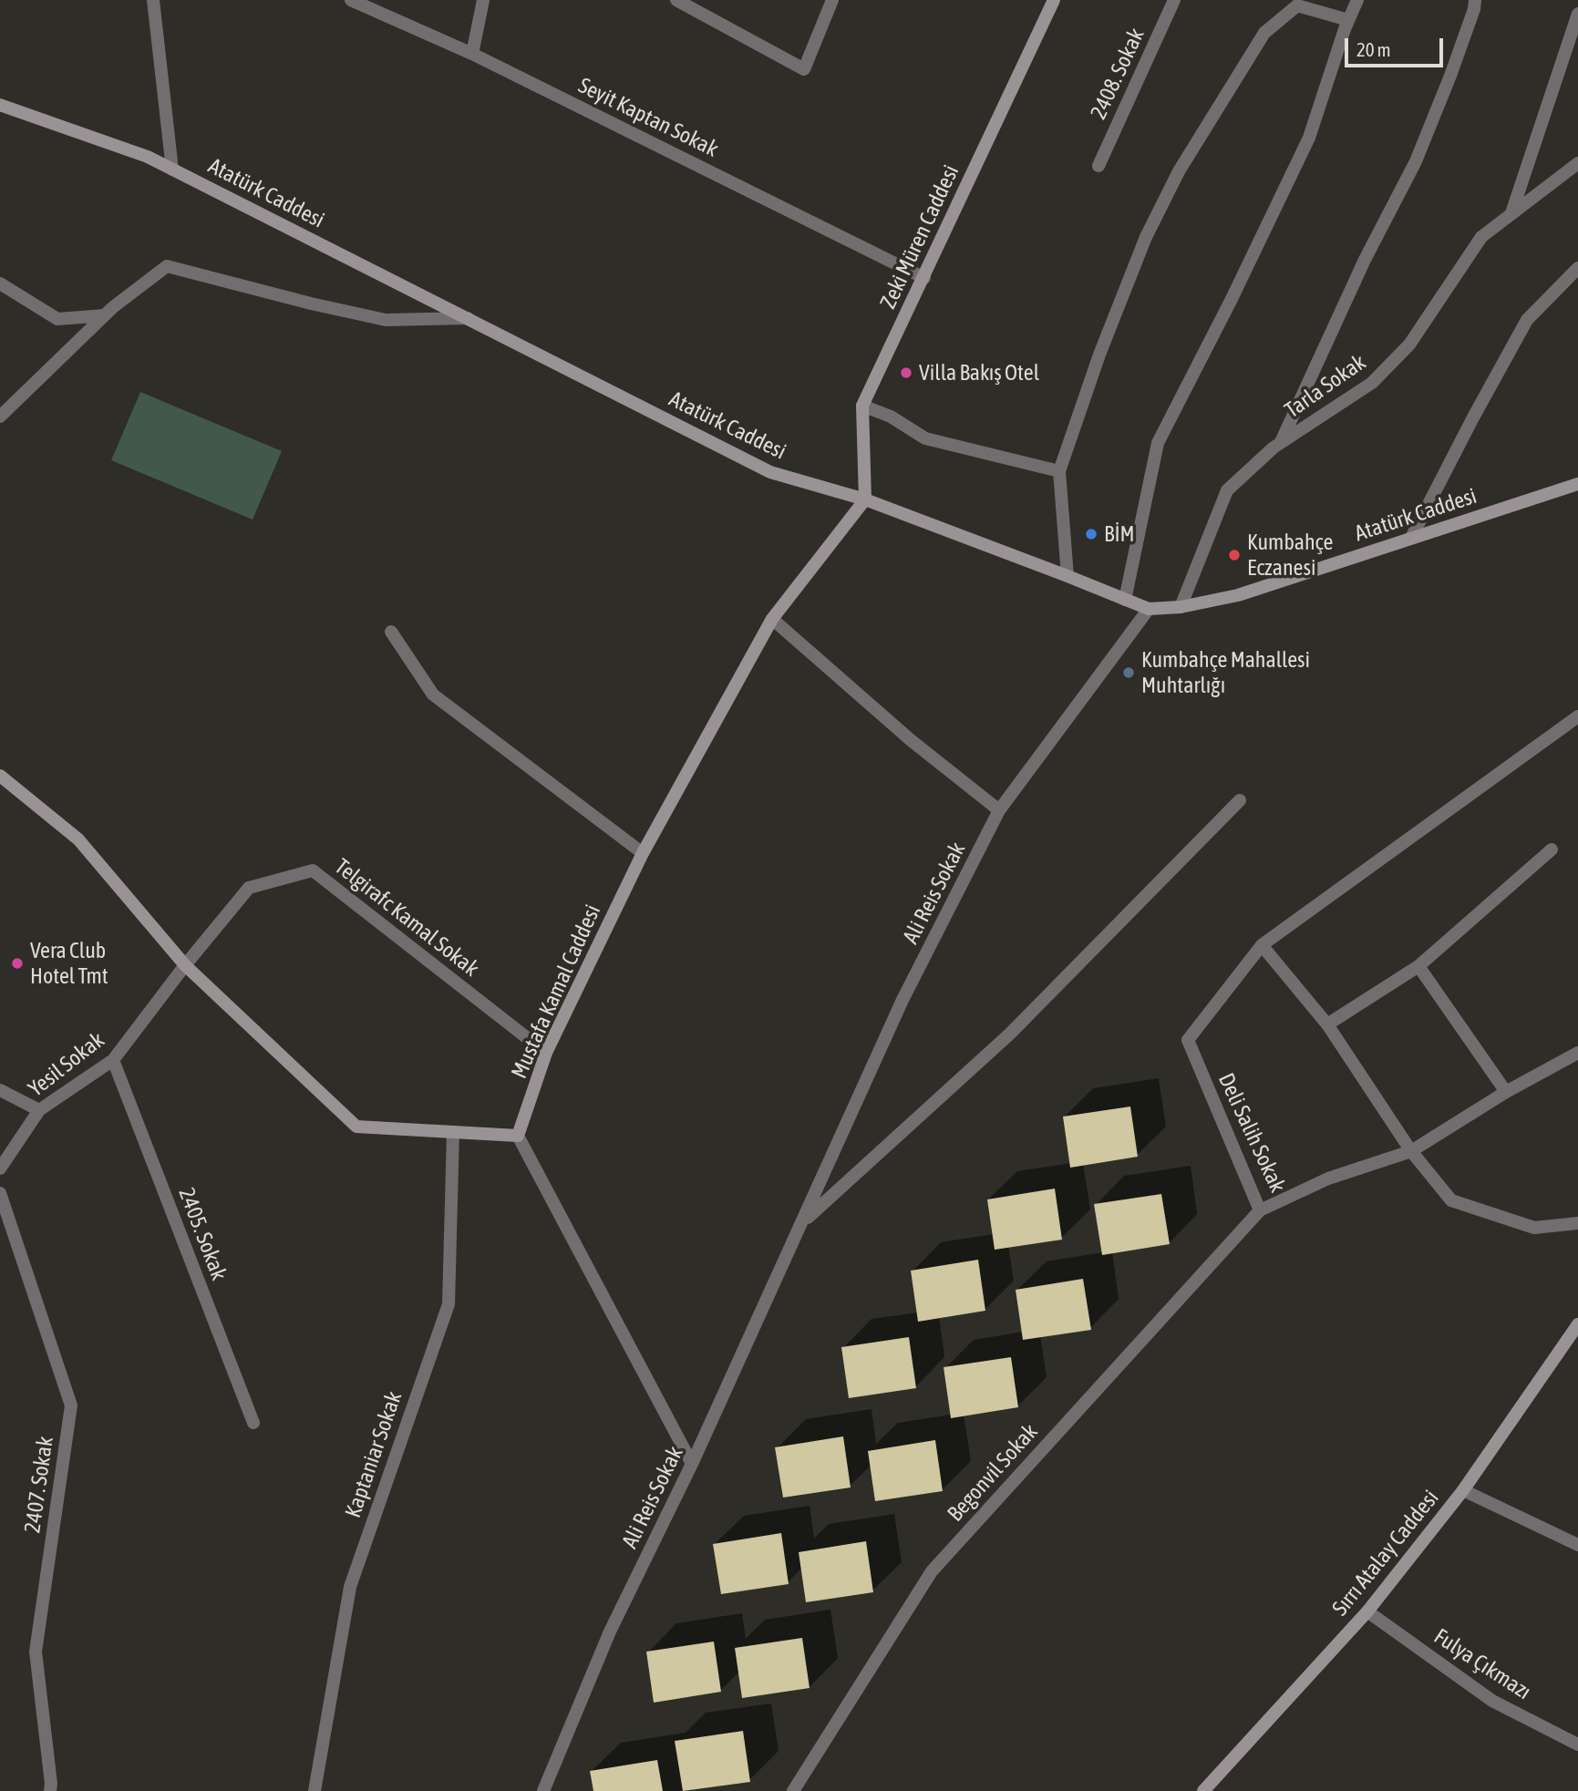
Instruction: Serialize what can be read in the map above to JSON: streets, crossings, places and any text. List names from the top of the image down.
{
  "streets": {
    "street": [
      "2408. Sokak",
      "Seyit Kaptan Sokak",
      "Atatürk Caddesi",
      "Zeki Müren Caddesi",
      "Tarla Sokak",
      "Ali Reis Sokak",
      "Telgirafc Kamal Sokak",
      "Mustafa Kamal Caddesi",
      "Yesil Sokak",
      "Deli Salih Sokak",
      "2405. Sokak",
      "Kaptaniar Sokak",
      "Begonvil Sokak",
      "2407. Sokak",
      "Sırrı Atalay Caddesi",
      "Fulya Çıkmazı"
    ]
  },
  "crossings": [
    ["Seyit Kaptan Sokak", "Zeki Müren Caddesi"],
    ["Atatürk Caddesi", "Zeki Müren Caddesi"],
    ["Atatürk Caddesi", "Tarla Sokak"],
    ["Atatürk Caddesi", "Ali Reis Sokak"],
    ["Atatürk Caddesi", "Mustafa Kamal Caddesi"],
    ["Zeki Müren Caddesi", "Mustafa Kamal Caddesi"],
    ["Telgirafc Kamal Sokak", "Mustafa Kamal Caddesi"],
    ["Telgirafc Kamal Sokak", "Yesil Sokak"],
    ["Yesil Sokak", "2405. Sokak"],
    ["Deli Salih Sokak", "Begonvil Sokak"],
    ["Sırrı Atalay Caddesi", "Fulya Çıkmazı"]
  ],
  "places": [
    "Villa Bakış Otel",
    "BİM",
    "Kumbahçe Eczanesi",
    "Kumbahçe Mahallesi Muhtarlığı",
    "Vera Club Hotel Tmt"
  ],
  "scale_bar": "20 m"
}
